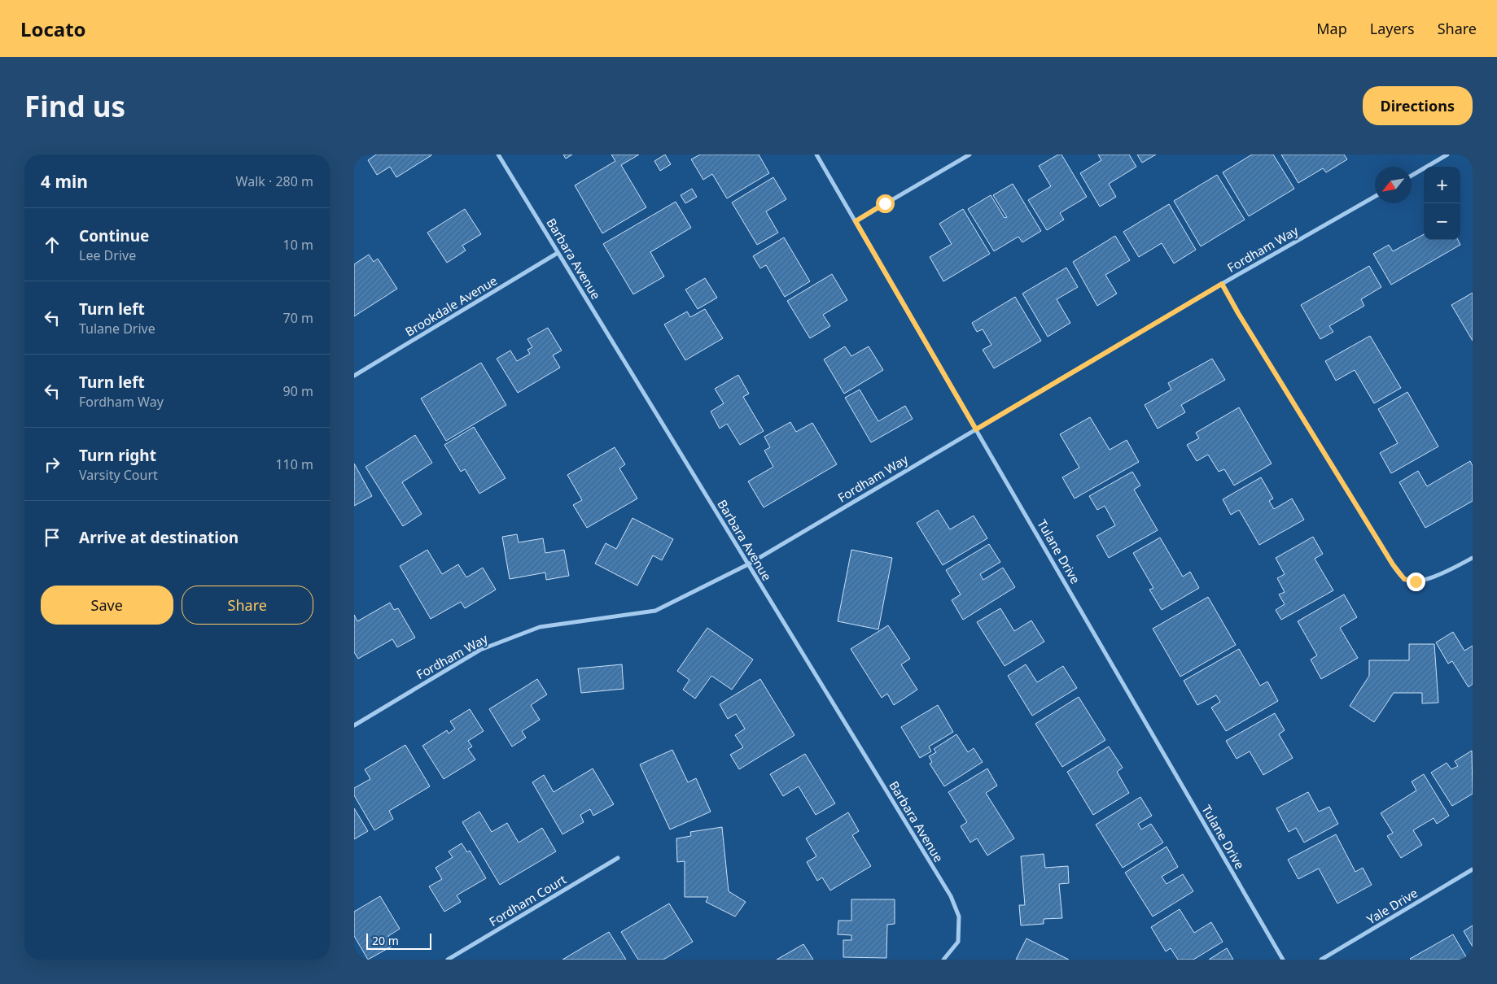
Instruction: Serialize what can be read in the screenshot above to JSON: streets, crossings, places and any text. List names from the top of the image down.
{
  "streets": {
    "street": [
      "Fordham Way",
      "Barbara Avenue",
      "Brookdale Avenue",
      "Tulane Drive",
      "Fordham Court",
      "Yale Drive"
    ]
  },
  "crossings": [
    ["Fordham Way", "Barbara Avenue"],
    ["Fordham Way", "Tulane Drive"],
    ["Barbara Avenue", "Brookdale Avenue"]
  ],
  "scale_bar": "20 m",
  "north": "bottom left",
  "page": {
    "header": "Locato",
    "nav": ["Map", "Layers", "Share"],
    "buttons": [
      "Directions",
      ["Save", "Share"]
    ],
    "title": "Find us",
    "heading": ["4 min", "Walk · 280 m"],
    "map_buttons": ["+", "−"],
    "list": [
      ["Continue", "Lee Drive", "10 m"],
      ["Turn left", "Tulane Drive", "70 m"],
      ["Turn left", "Fordham Way", "90 m"],
      ["Turn right", "Varsity Court", "110 m"],
      "Arrive at destination"
    ],
    "scale": "20 m"
  }
}
